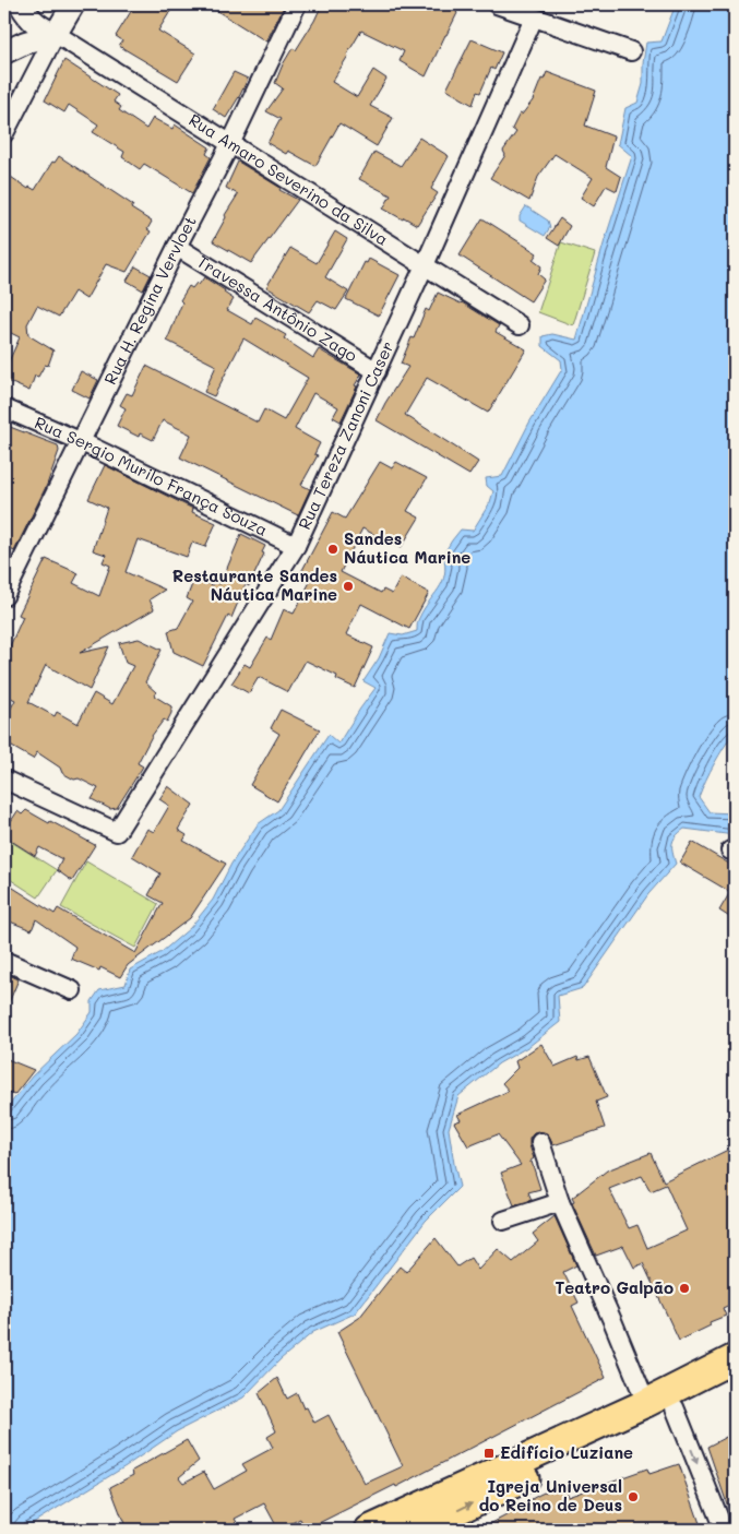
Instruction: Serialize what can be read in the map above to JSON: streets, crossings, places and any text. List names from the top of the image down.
{
  "streets": {
    "street": [
      "Rua Amaro Severino da Silva",
      "Rua H. Regina Vervloet",
      "Travessa Antônio Zago",
      "Rua Tereza Zanoni Caser",
      "Rua Sergio Murilo França Souza"
    ]
  },
  "crossings": [
    ["Rua Amaro Severino da Silva", "Rua H. Regina Vervloet"],
    ["Rua Amaro Severino da Silva", "Rua Tereza Zanoni Caser"],
    ["Rua H. Regina Vervloet", "Travessa Antônio Zago"],
    ["Rua H. Regina Vervloet", "Rua Sergio Murilo França Souza"],
    ["Travessa Antônio Zago", "Rua Tereza Zanoni Caser"],
    ["Rua Tereza Zanoni Caser", "Rua Sergio Murilo França Souza"]
  ],
  "places": {
    "other": [
      "Sandes Náutica Marine",
      "Restaurante Sandes Náutica Marine",
      "Teatro Galpão",
      "Igreja Universal do Reino de Deus"
    ],
    "transit": ["Edifício Luziane"]
  }
}
